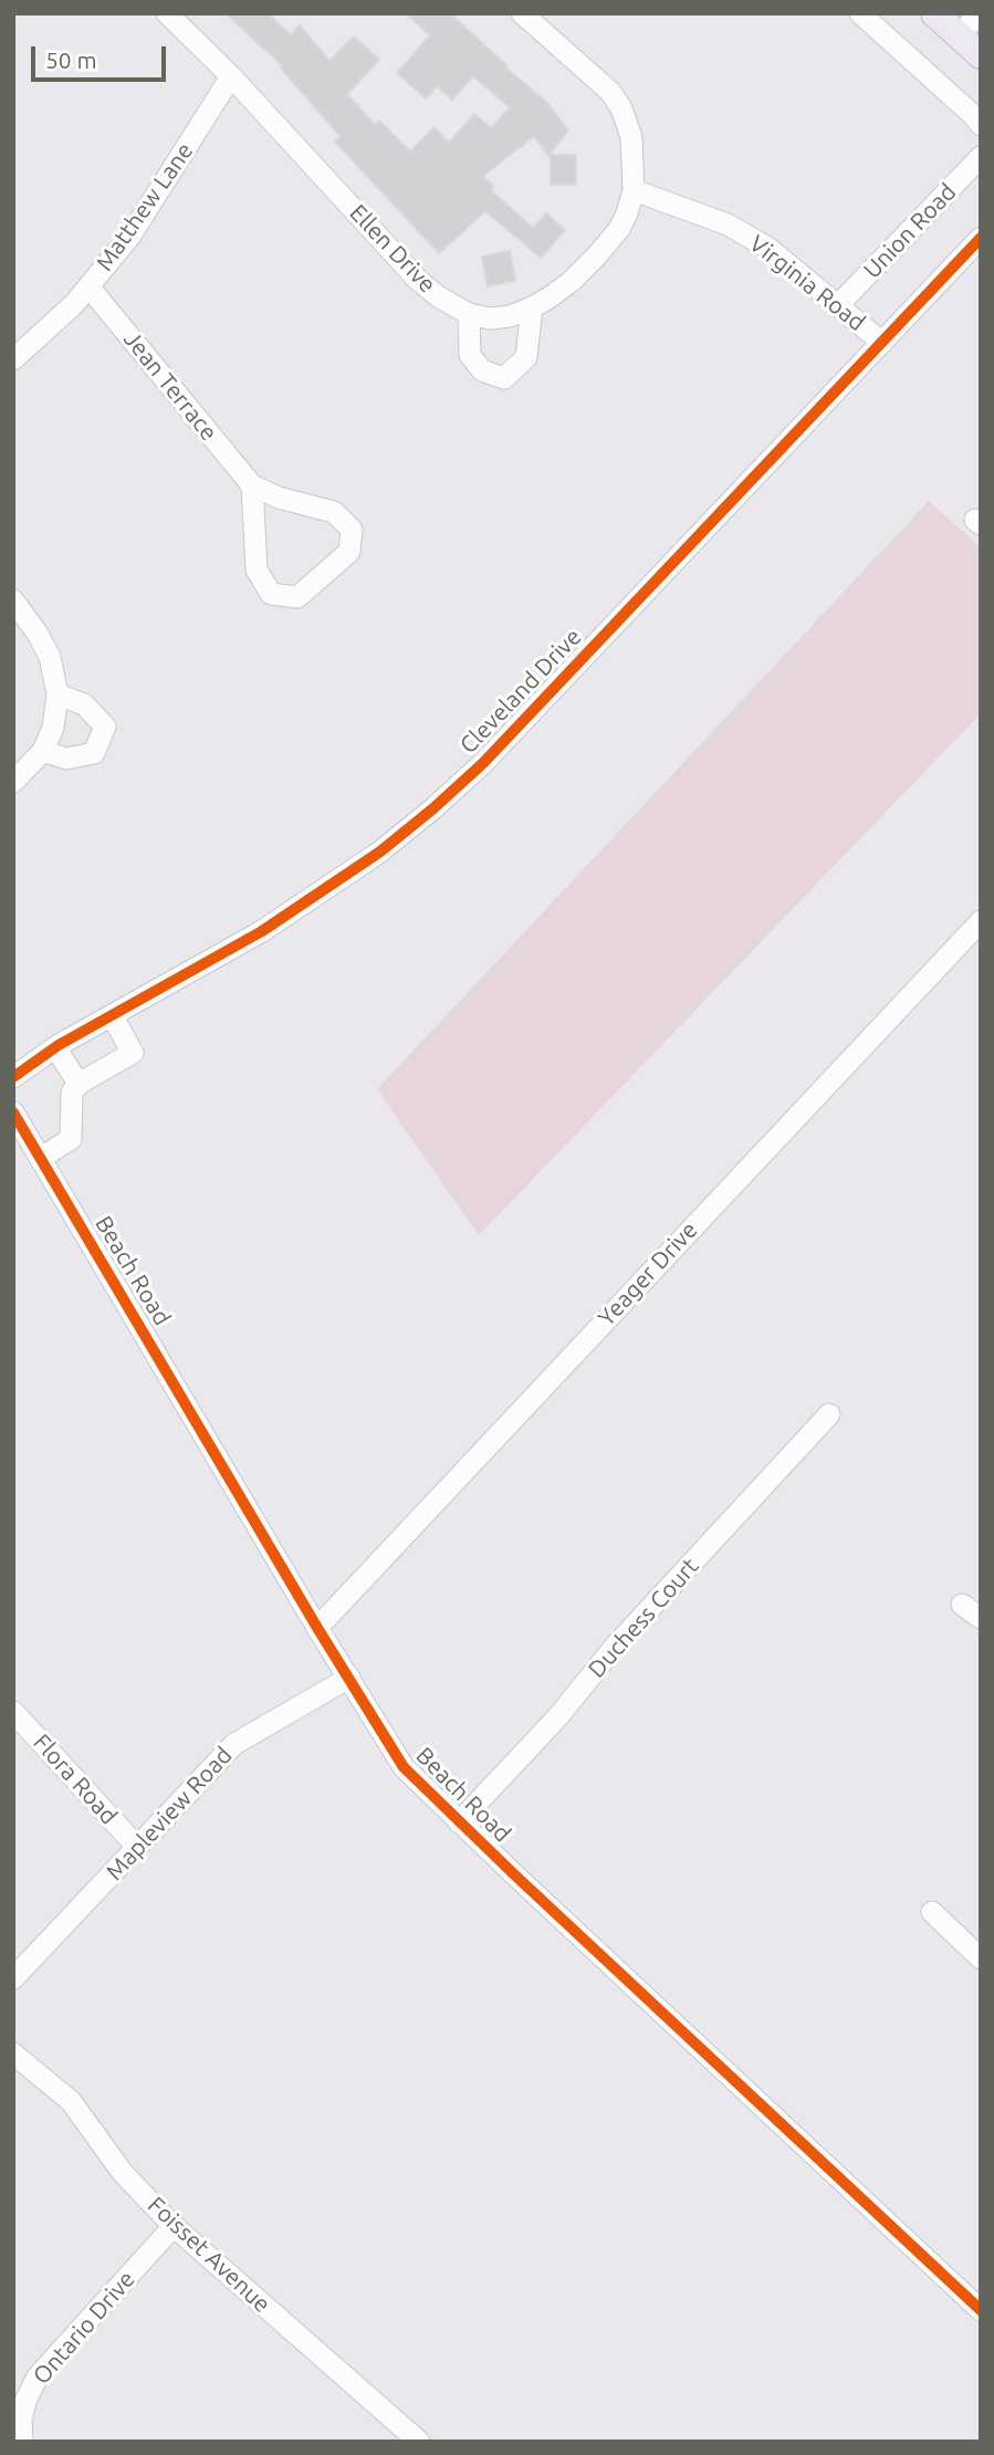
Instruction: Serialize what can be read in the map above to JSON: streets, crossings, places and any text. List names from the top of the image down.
{
  "streets": {
    "street": [
      "Matthew Lane",
      "Union Road",
      "Ellen Drive",
      "Virginia Road",
      "Jean Terrace",
      "Cleveland Drive",
      "Beach Road",
      "Yeager Drive",
      "Duchess Court",
      "Flora Road",
      "Mapleview Road",
      "Foisset Avenue",
      "Ontario Drive"
    ]
  },
  "crossings": [
    ["Matthew Lane", "Ellen Drive"],
    ["Matthew Lane", "Jean Terrace"],
    ["Union Road", "Virginia Road"],
    ["Ellen Drive", "Virginia Road"],
    ["Virginia Road", "Cleveland Drive"],
    ["Beach Road", "Yeager Drive"],
    ["Beach Road", "Duchess Court"],
    ["Beach Road", "Mapleview Road"],
    ["Flora Road", "Mapleview Road"],
    ["Foisset Avenue", "Ontario Drive"]
  ],
  "scale_bar": "50 m"
}
